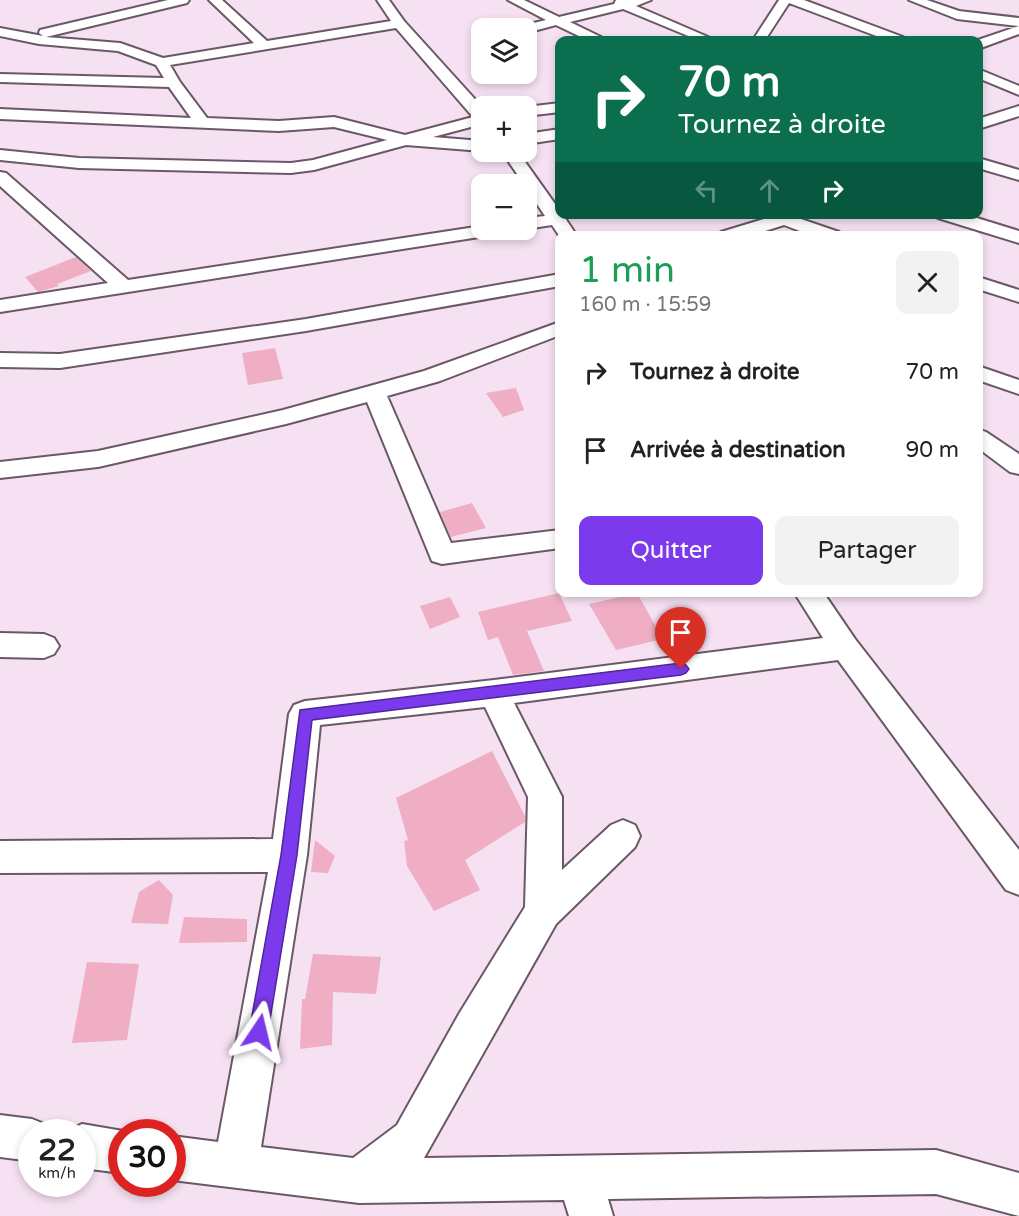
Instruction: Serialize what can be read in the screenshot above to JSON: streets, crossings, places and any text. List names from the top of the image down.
{
  "page": {
    "map_buttons": ["+", "−"],
    "turn": ["70 m", "Tournez à droite"],
    "heading": ["1 min", "160 m · 15:59"],
    "list": [
      {
        "name": "Tournez à droite",
        "value": "70 m"
      },
      {
        "name": "Arrivée à destination",
        "value": "90 m"
      }
    ],
    "buttons": ["Quitter", "Partager"],
    "speed": "22 km/h",
    "limit": "30"
  }
}
